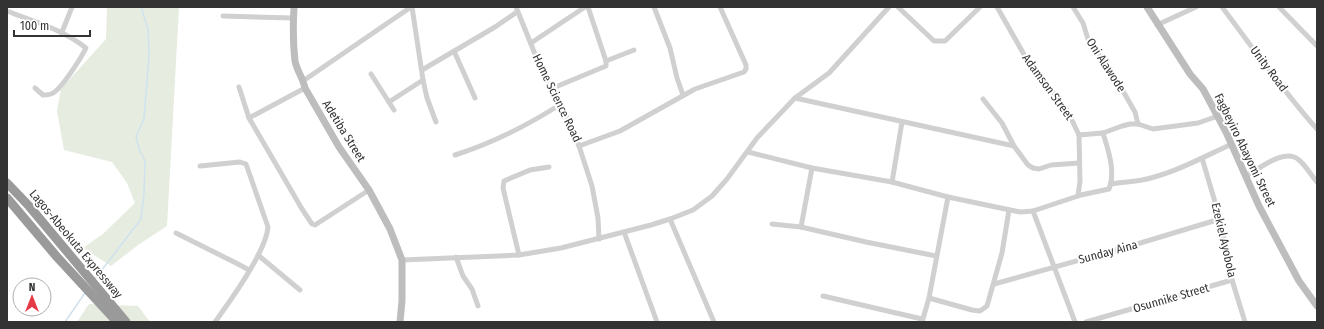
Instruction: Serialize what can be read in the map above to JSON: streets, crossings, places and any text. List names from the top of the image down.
{
  "streets": {
    "highway": ["Lagos-Abeokuta Expressway"],
    "street": [
      "Oni Alawode",
      "Unity Road",
      "Adamson Street",
      "Home Science Road",
      "Adetiba Street",
      "Fagbeyiro Abayomi Street",
      "Ezekiel Ayobola",
      "Sunday Aina",
      "Osunnike Street"
    ]
  },
  "crossings": [
    ["Ezekiel Ayobola", "Sunday Aina"],
    ["Ezekiel Ayobola", "Osunnike Street"]
  ],
  "scale_bar": "100 m",
  "north": "top"
}
